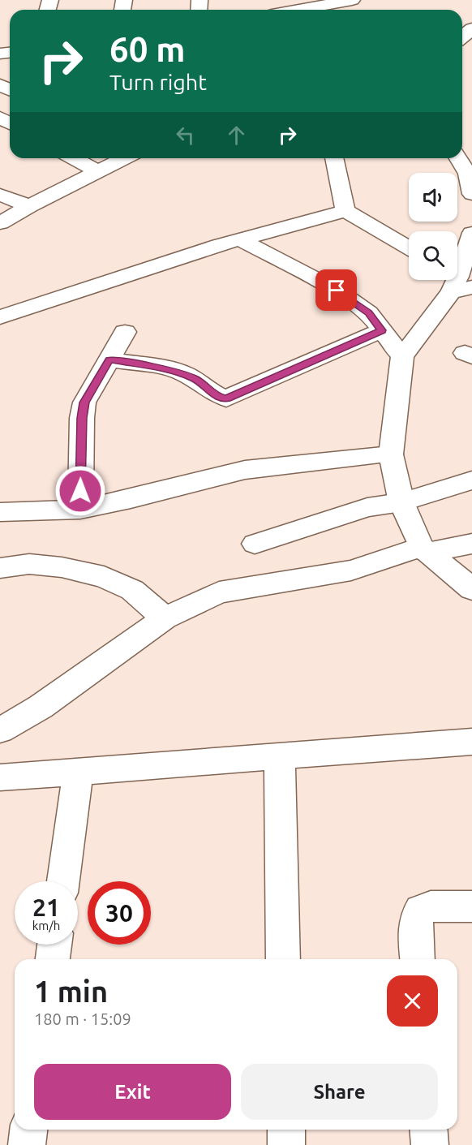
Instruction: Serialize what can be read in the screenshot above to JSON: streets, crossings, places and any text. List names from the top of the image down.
{
  "page": {
    "turn": ["60 m", "Turn right"],
    "speed": "21 km/h",
    "limit": "30",
    "heading": ["1 min", "180 m · 15:09"],
    "buttons": ["Exit", "Share"]
  }
}
